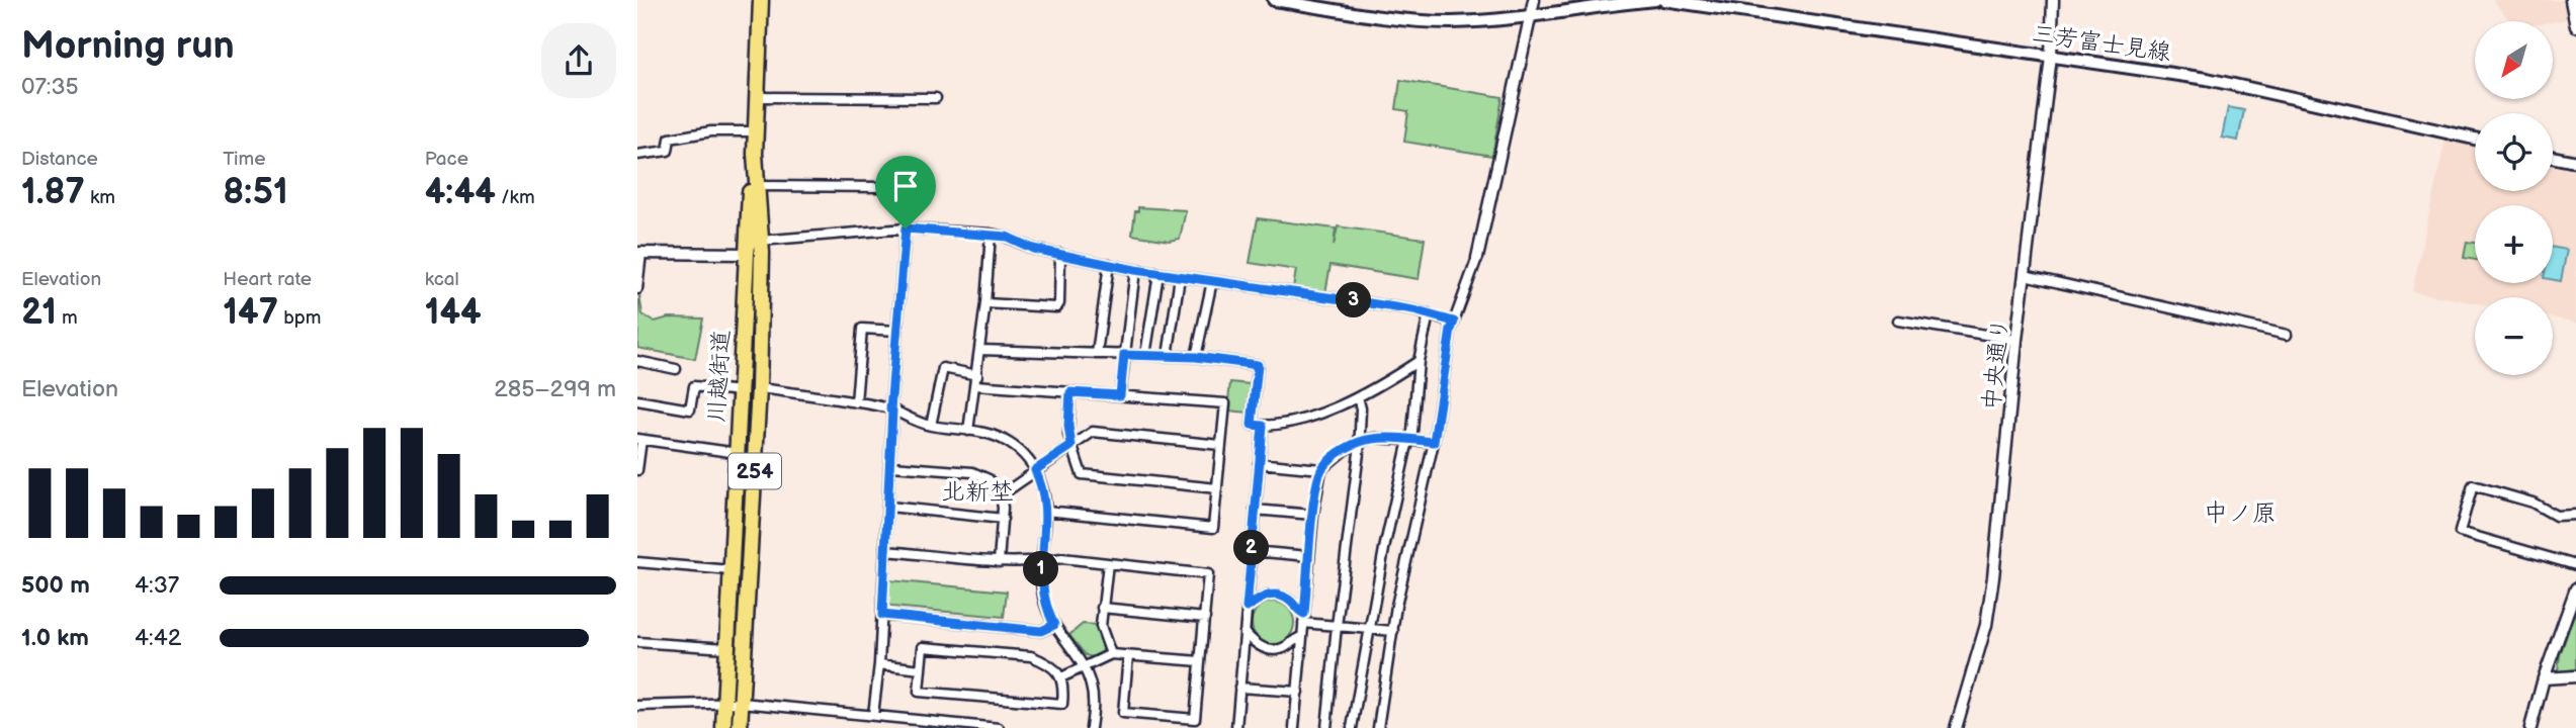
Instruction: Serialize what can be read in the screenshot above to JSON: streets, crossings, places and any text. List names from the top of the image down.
{
  "streets": {
    "highway": ["川越街道", "254"],
    "main road": ["三芳富士見線"],
    "street": ["中央通り"]
  },
  "crossings": [
    ["三芳富士見線", "中央通り"]
  ],
  "districts": ["北新埜", "中ノ原"],
  "north": "bottom left",
  "page": {
    "heading": ["Morning run", "07:35"],
    "map_buttons": ["+", "−"],
    "stats": [
      ["Distance", "1.87 km"],
      ["Time", "8:51"],
      ["Pace", "4:44 /km"],
      ["Elevation", "21 m"],
      ["Heart rate", "147 bpm"],
      ["kcal", "144"]
    ],
    "pins": ["3", "2", "1"],
    "chart": ["Elevation", "285–299 m"],
    "list": [
      {
        "name": "500 m",
        "note": "4:37"
      },
      {
        "name": "1.0 km",
        "note": "4:42"
      }
    ]
  }
}
